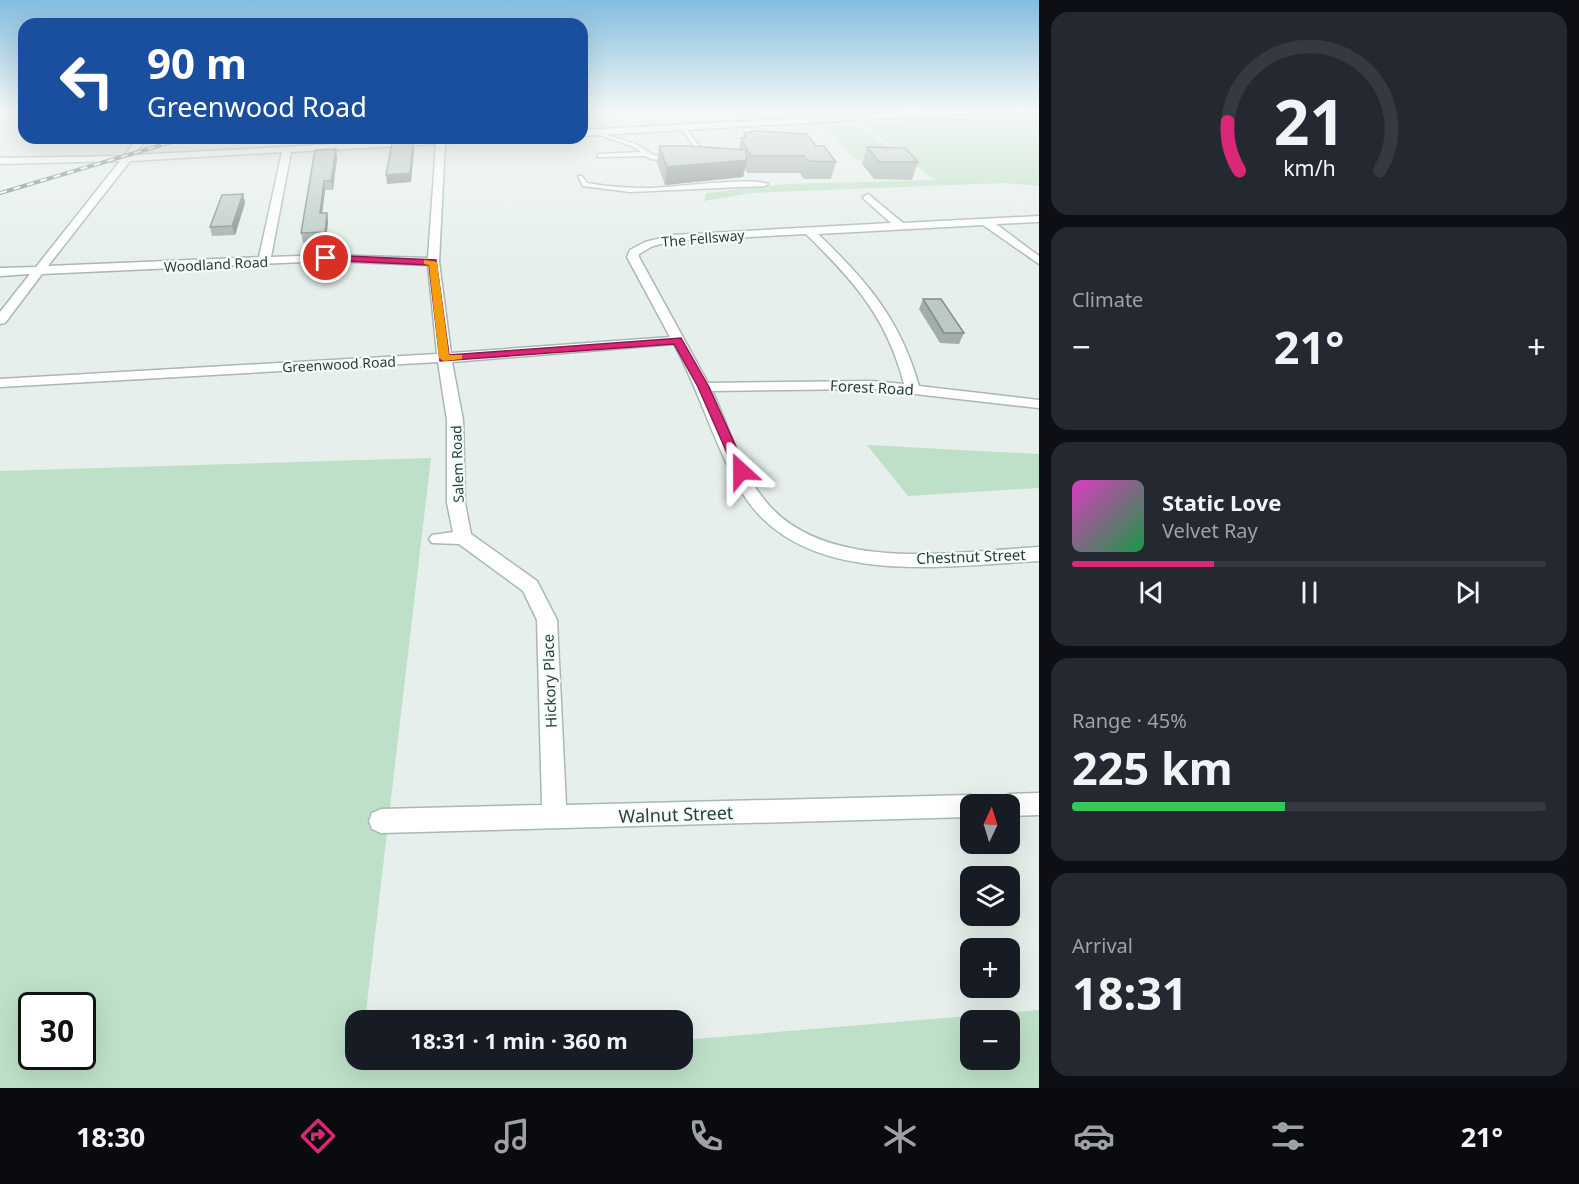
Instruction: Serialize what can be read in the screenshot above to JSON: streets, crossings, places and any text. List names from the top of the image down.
{
  "streets": {
    "street": [
      "The Fellsway",
      "Woodland Road",
      "Greenwood Road",
      "Forest Road",
      "Salem Road",
      "Chestnut Street",
      "Hickory Place",
      "Walnut Street"
    ]
  },
  "crossings": [
    ["The Fellsway", "Greenwood Road"],
    ["The Fellsway", "Forest Road"],
    ["The Fellsway", "Chestnut Street"],
    ["Woodland Road", "Salem Road"],
    ["Greenwood Road", "Salem Road"],
    ["Salem Road", "Hickory Place"],
    ["Hickory Place", "Walnut Street"]
  ],
  "north": "top",
  "page": {
    "turn": ["90 m", "Greenwood Road"],
    "tile": [
      "Climate",
      ["Range · 45%", "225 km"],
      ["Arrival", "18:31"]
    ],
    "heat": ["−", "21°", "+"],
    "song": ["Static Love", "Velvet Ray"],
    "map_buttons": ["+", "−"],
    "limit": "30",
    "trip": "18:31 · 1 min · 360 m",
    "tabs": ["18:30", "21°"],
    "gauge": ["21", "km/h"]
  }
}
